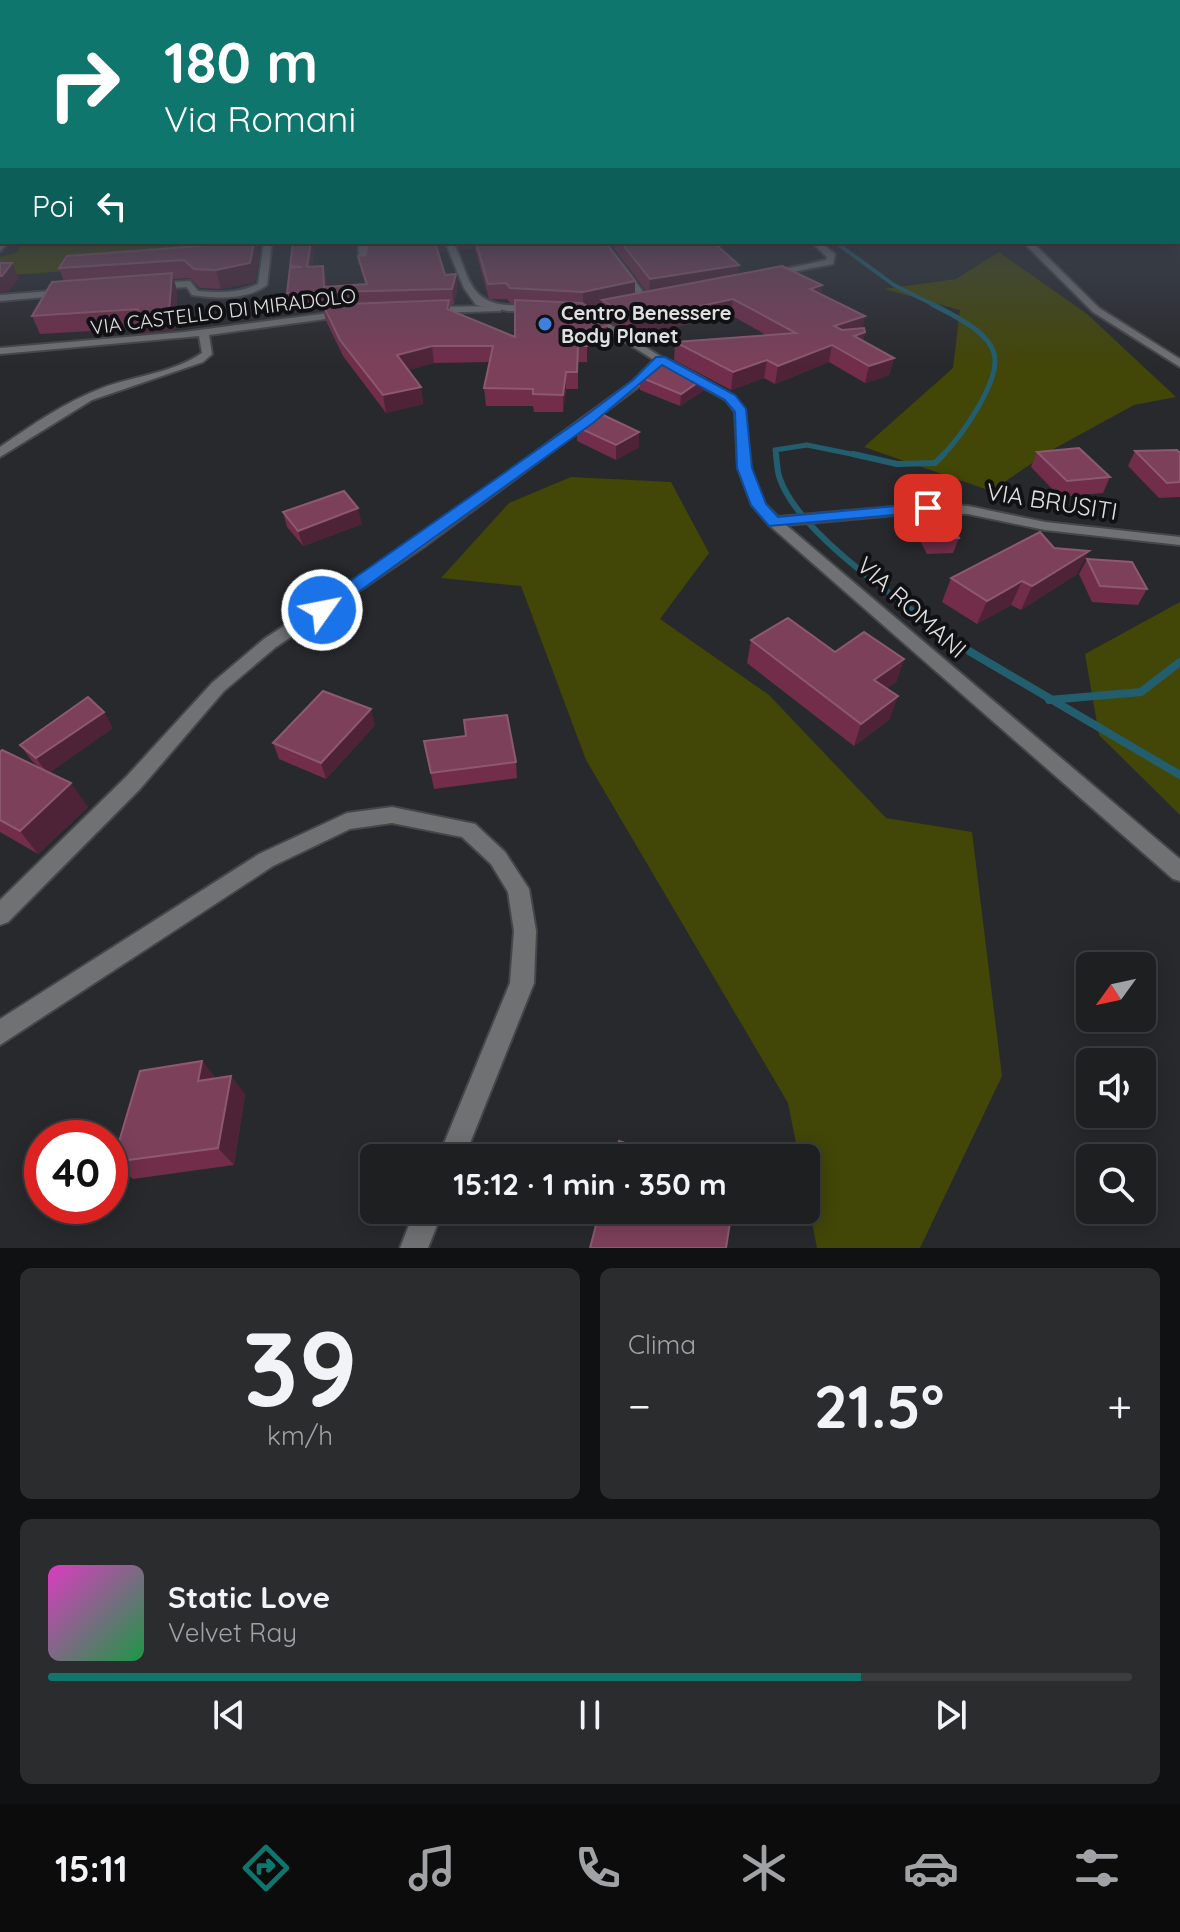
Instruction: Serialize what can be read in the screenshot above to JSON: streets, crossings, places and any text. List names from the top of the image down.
{
  "streets": {
    "street": ["VIA CASTELLO DI MIRADOLO", "VIA BRUSITI", "VIA ROMANI"]
  },
  "crossings": [
    ["VIA BRUSITI", "VIA ROMANI"]
  ],
  "places": ["Centro Benessere Body Planet"],
  "north": "bottom left",
  "page": {
    "turn": ["180 m", "Via Romani"],
    "then": "Poi",
    "limit": "40",
    "trip": "15:12 · 1 min · 350 m",
    "tile": [
      ["39", "km/h"],
      "Clima"
    ],
    "heat": ["−", "21.5°", "+"],
    "song": ["Static Love", "Velvet Ray"],
    "tabs": "15:11"
  }
}
